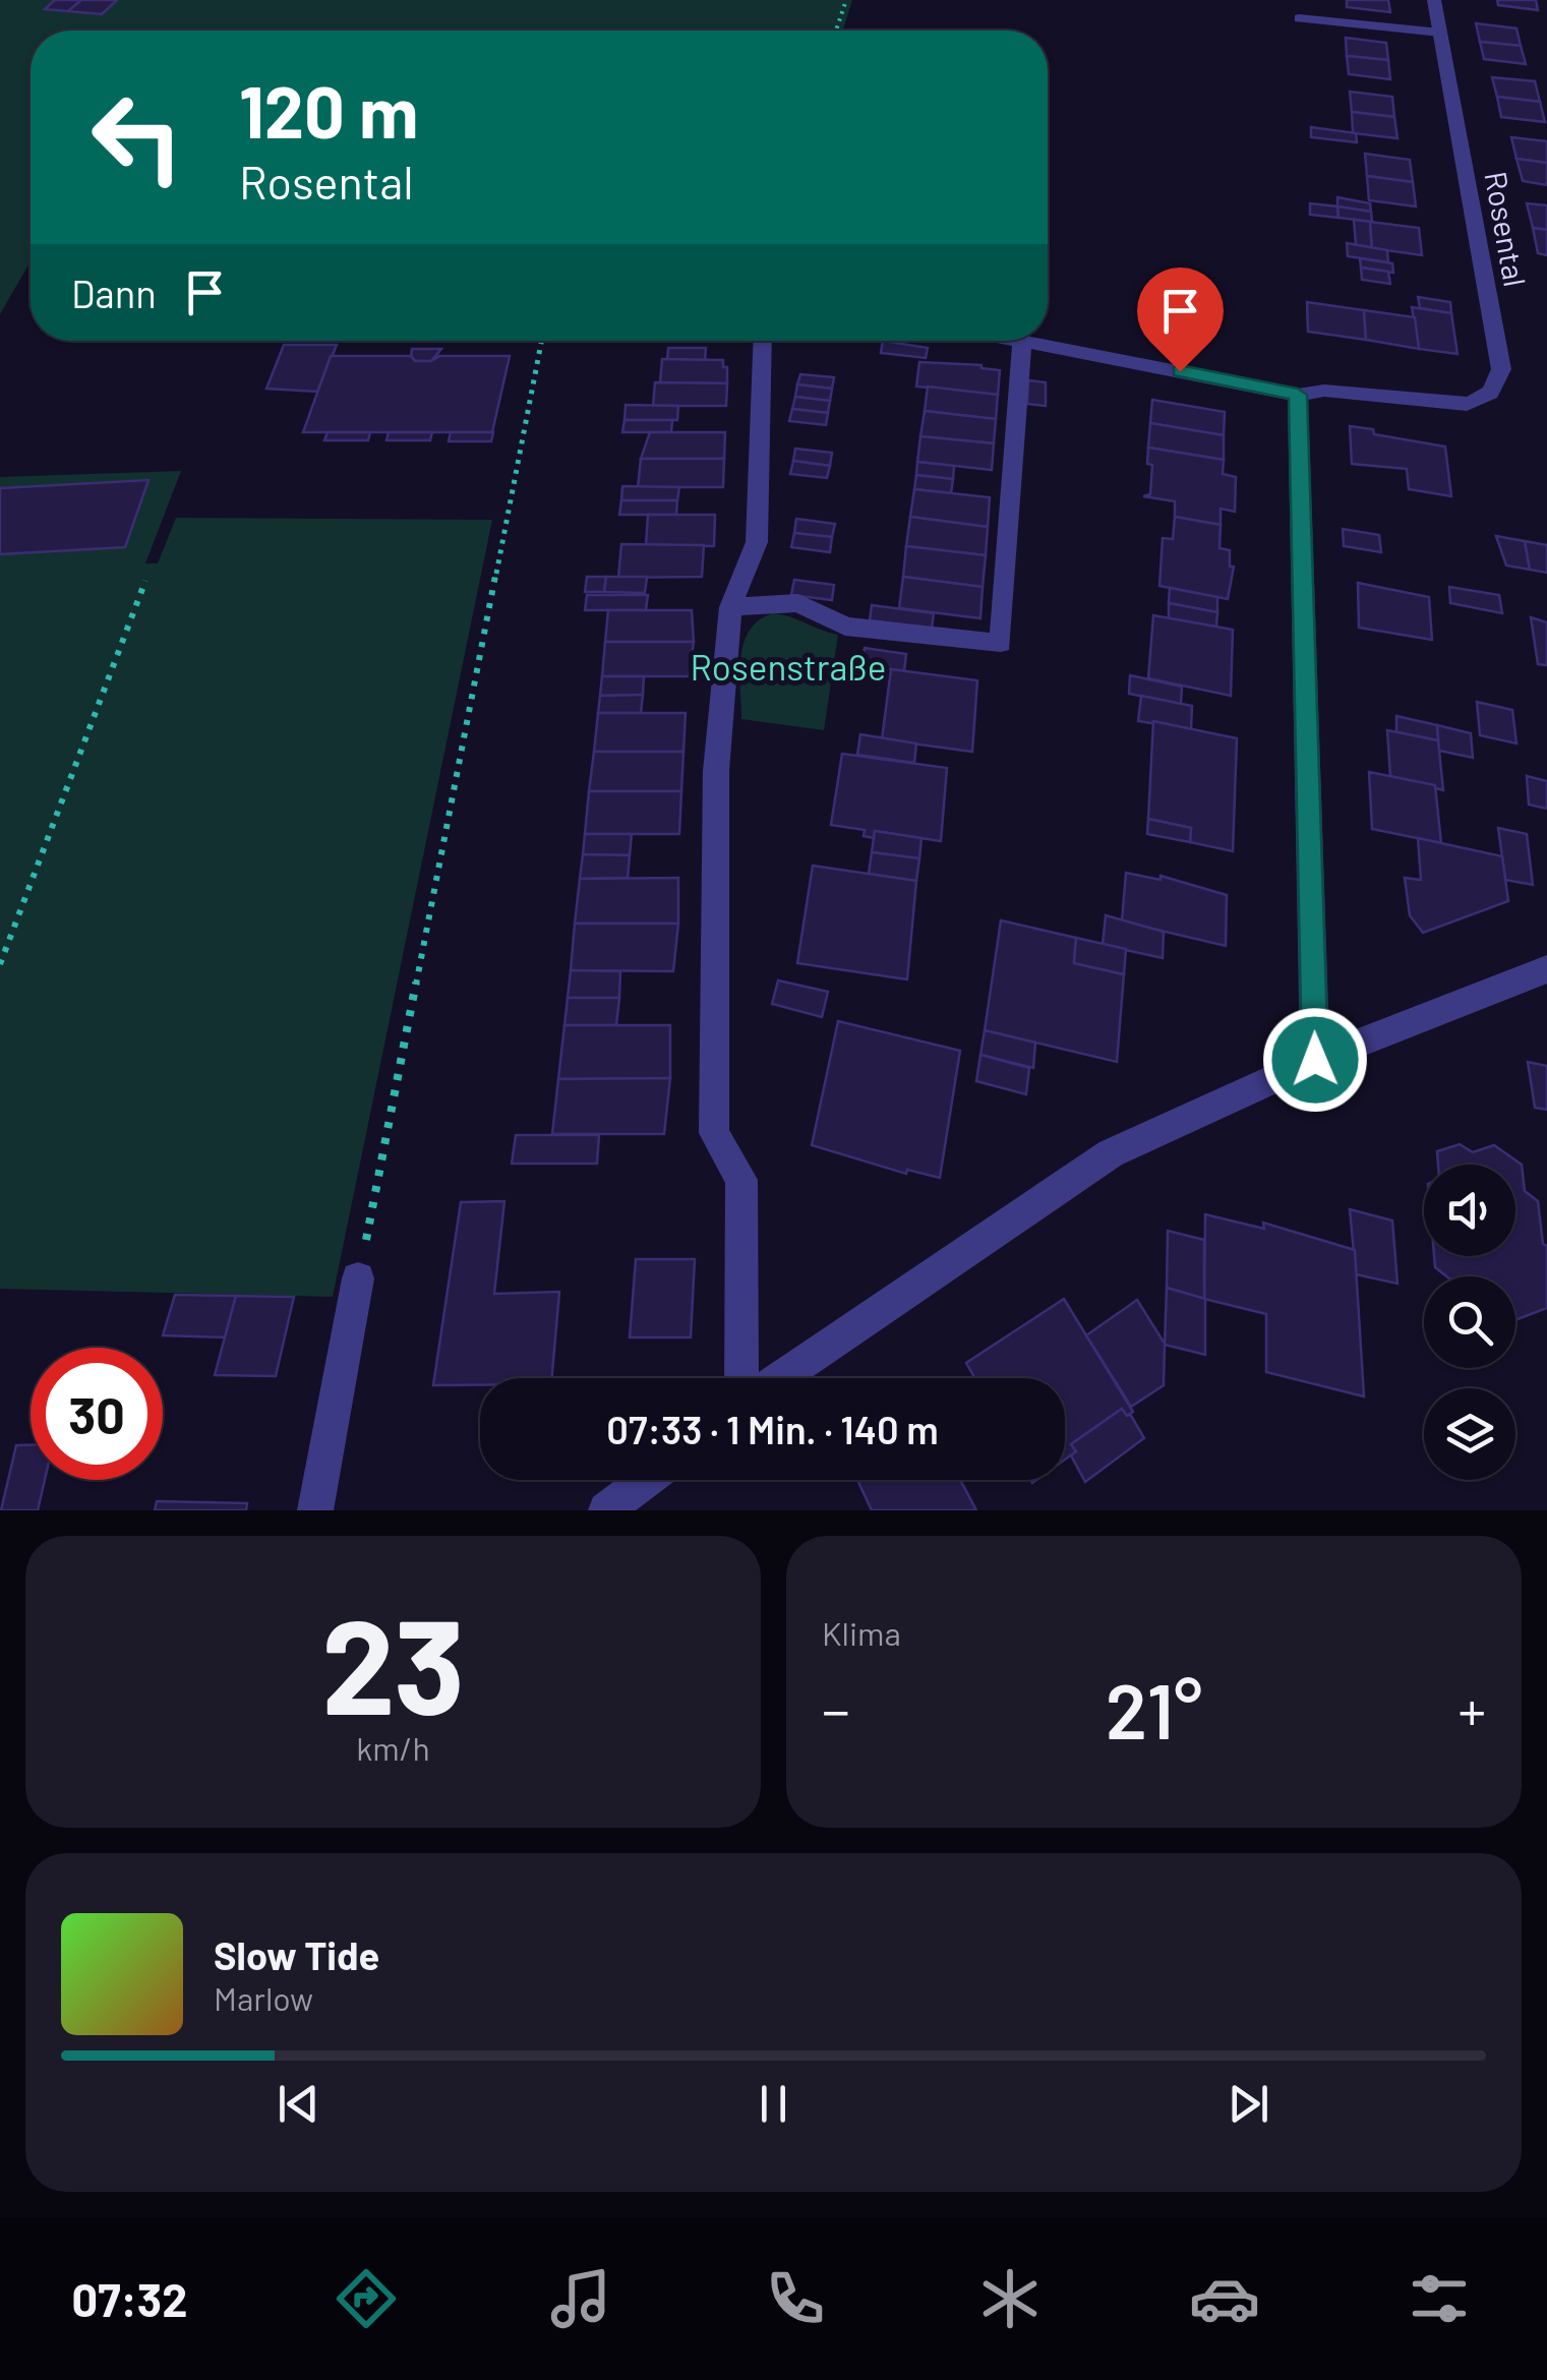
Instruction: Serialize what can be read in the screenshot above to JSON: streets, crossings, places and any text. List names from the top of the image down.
{
  "streets": {
    "street": ["Rosental"]
  },
  "parks": ["Rosenstraße"],
  "page": {
    "turn": ["120 m", "Rosental"],
    "then": "Dann",
    "limit": "30",
    "trip": "07:33 · 1 Min. · 140 m",
    "tile": [
      ["23", "km/h"],
      "Klima"
    ],
    "heat": ["−", "21°", "+"],
    "song": ["Slow Tide", "Marlow"],
    "tabs": "07:32"
  }
}
